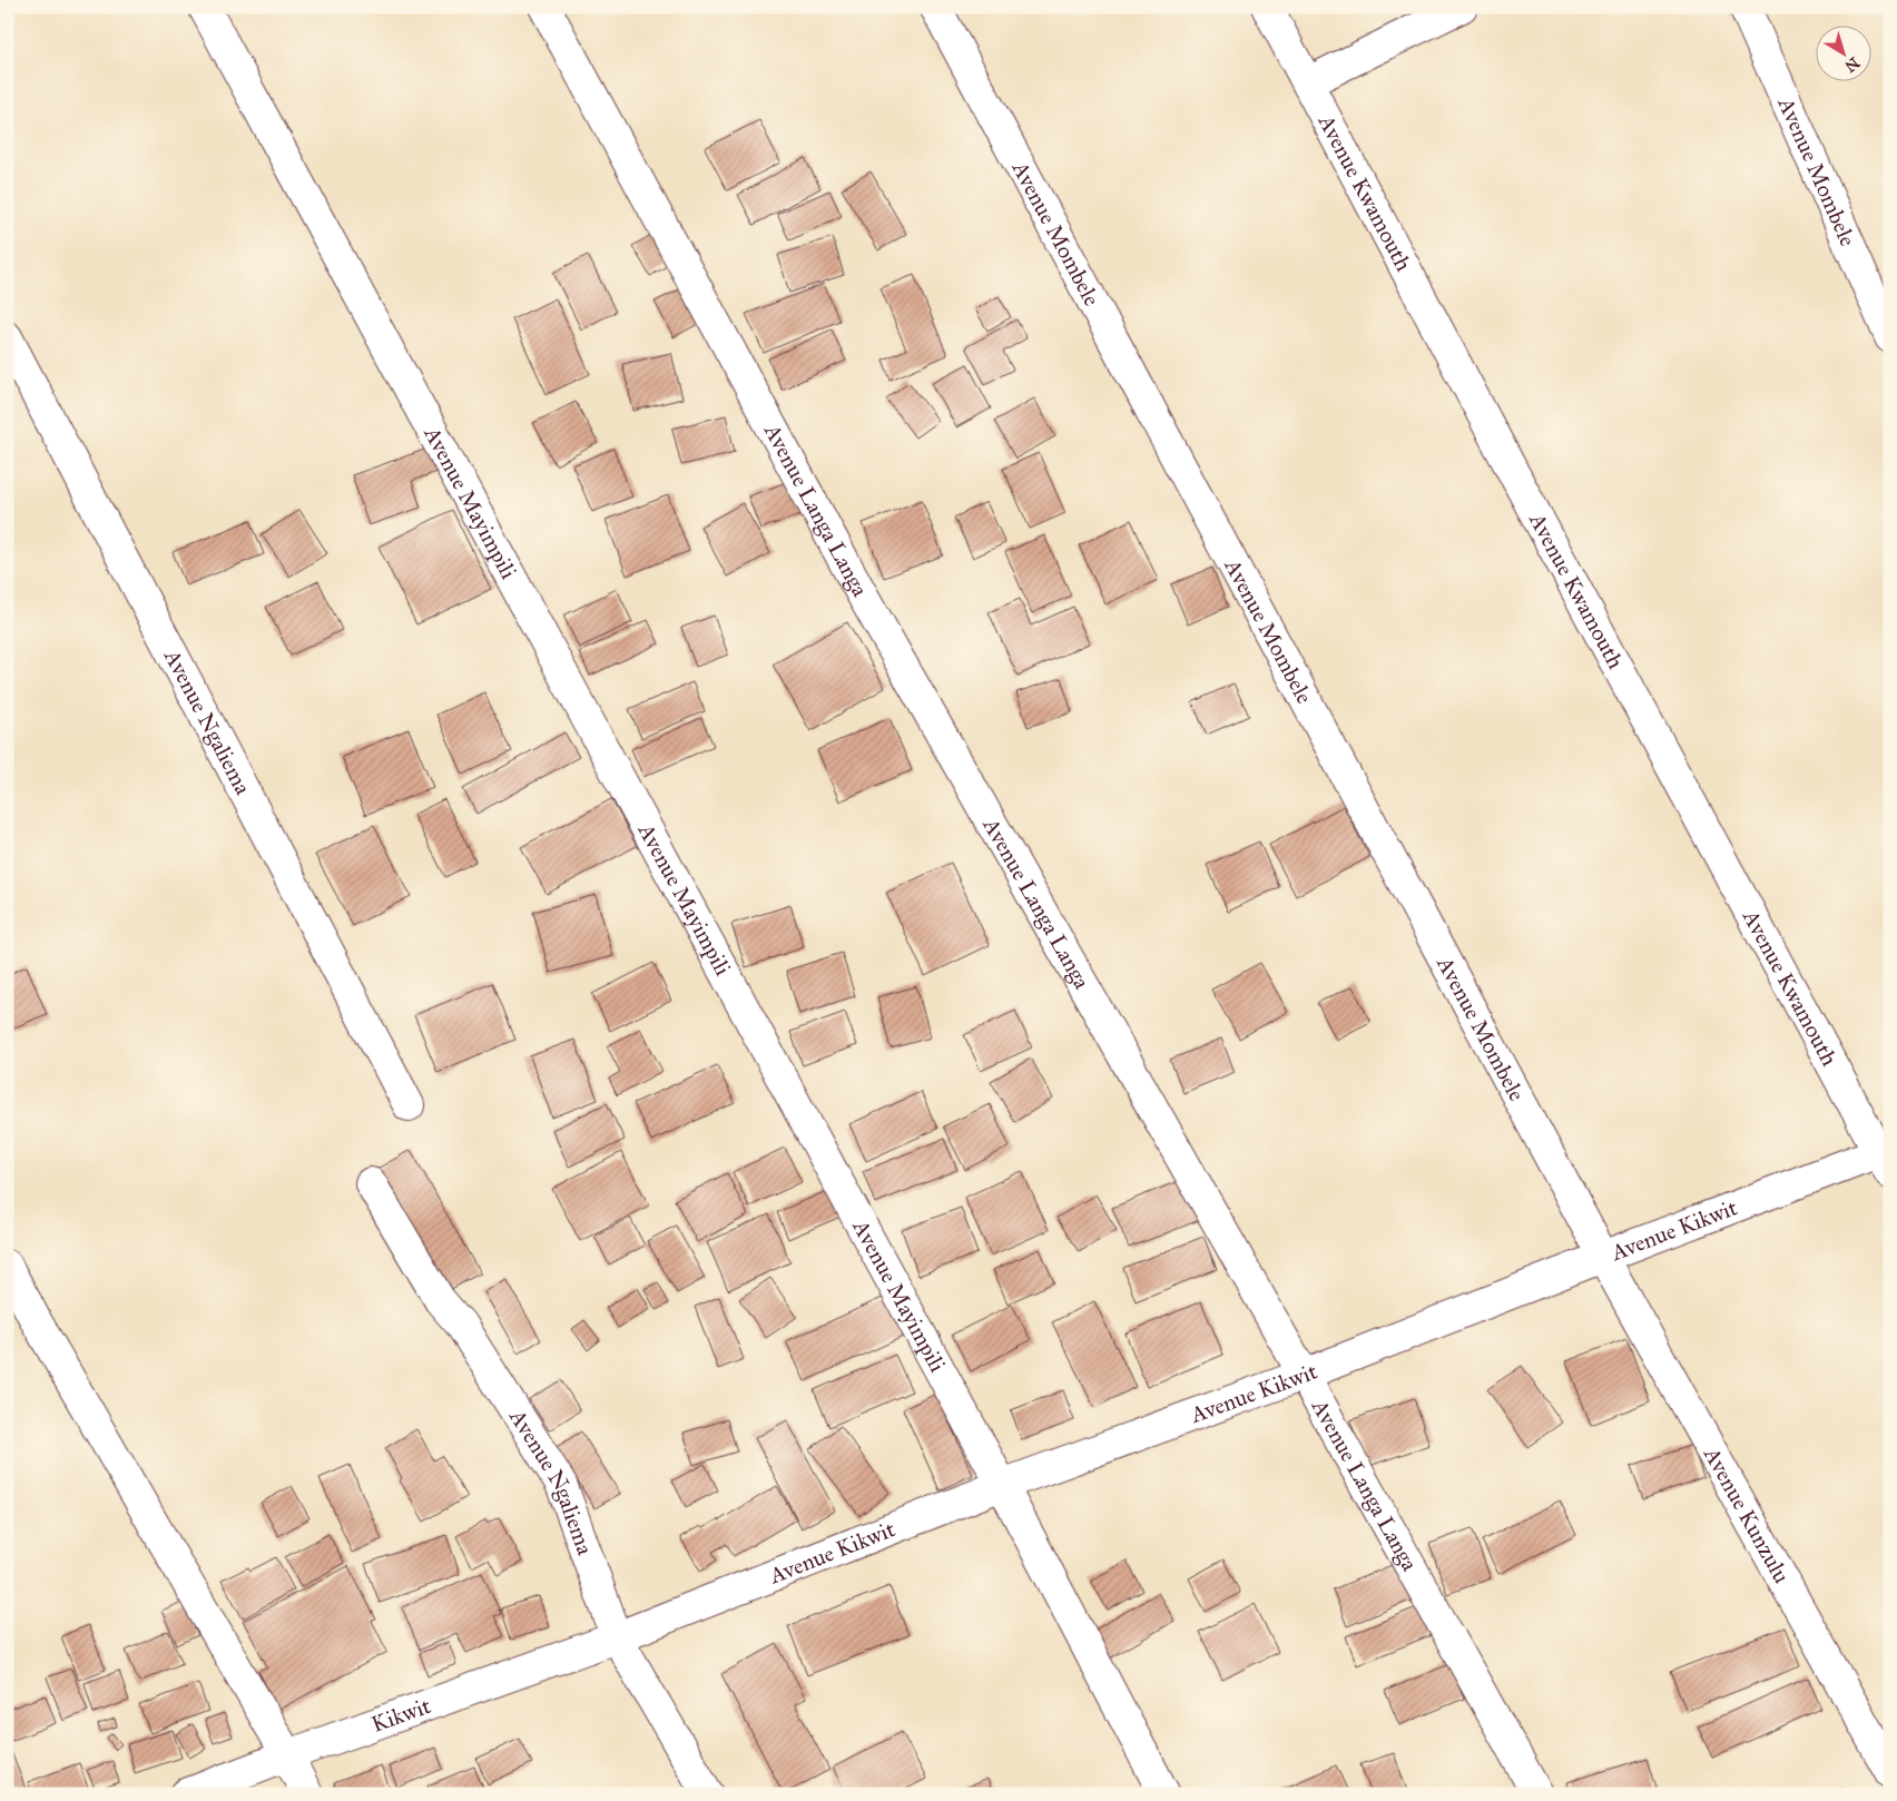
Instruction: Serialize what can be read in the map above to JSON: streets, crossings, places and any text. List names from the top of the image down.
{
  "streets": {
    "street": [
      "Avenue Mombele",
      "Avenue Kwamouth",
      "Avenue Mayimpili",
      "Avenue Langa Langa",
      "Avenue Ngaliema",
      "Avenue Kikwit",
      "Avenue Kunzulu",
      "Kikwit"
    ]
  },
  "crossings": [
    ["Avenue Mombele", "Avenue Kikwit"],
    ["Avenue Mombele", "Avenue Kunzulu"],
    ["Avenue Kwamouth", "Avenue Kikwit"],
    ["Avenue Mayimpili", "Avenue Kikwit"],
    ["Avenue Langa Langa", "Avenue Kikwit"],
    ["Avenue Ngaliema", "Avenue Kikwit"],
    ["Avenue Ngaliema", "Kikwit"],
    ["Avenue Kikwit", "Avenue Kunzulu"],
    ["Avenue Kikwit", "Kikwit"]
  ],
  "north": "bottom right"
}
